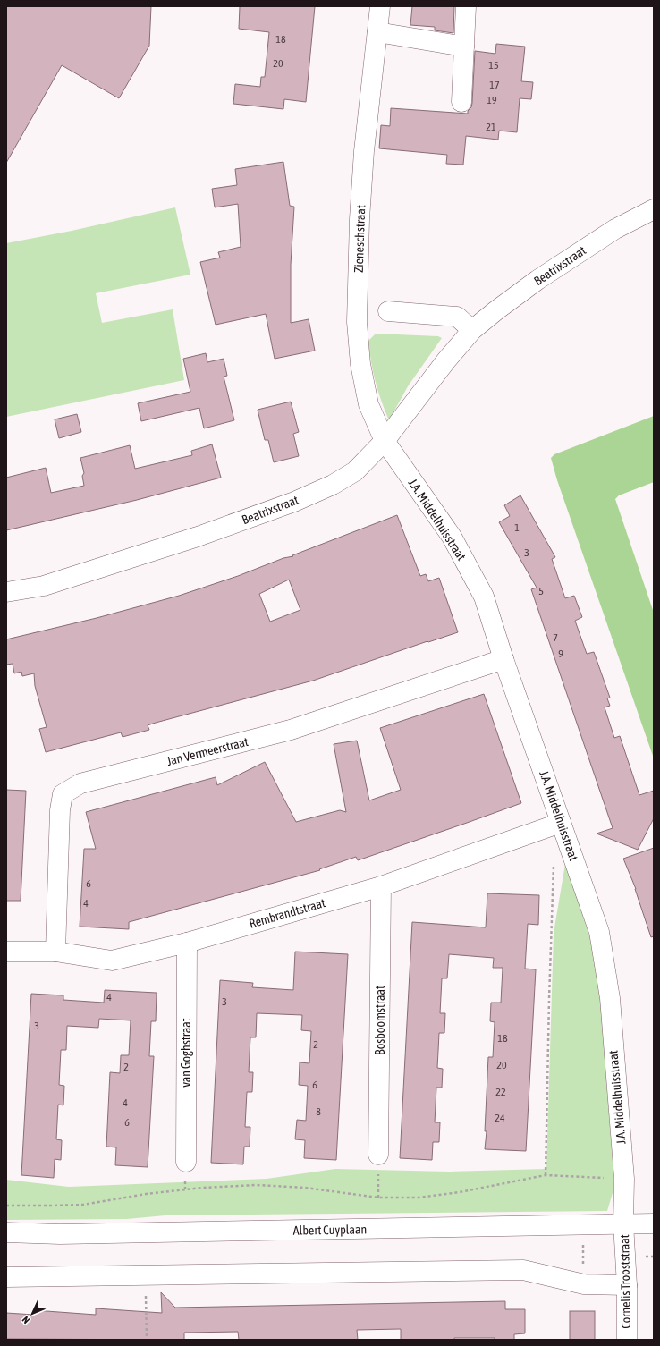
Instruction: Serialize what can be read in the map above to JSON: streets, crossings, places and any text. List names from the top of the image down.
{
  "streets": {
    "street": [
      "Zieneschstraat",
      "Beatrixstraat",
      "J.A. Middelhuisstraat",
      "Jan Vermeerstraat",
      "Rembrandtstraat",
      "Bosboomstraat",
      "van Goghstraat",
      "Albert Cuyplaan",
      "Cornelis Trooststraat"
    ]
  },
  "crossings": [
    ["Zieneschstraat", "Beatrixstraat"],
    ["Zieneschstraat", "J.A. Middelhuisstraat"],
    ["Beatrixstraat", "J.A. Middelhuisstraat"],
    ["J.A. Middelhuisstraat", "Jan Vermeerstraat"],
    ["J.A. Middelhuisstraat", "Rembrandtstraat"],
    ["J.A. Middelhuisstraat", "Albert Cuyplaan"],
    ["J.A. Middelhuisstraat", "Cornelis Trooststraat"],
    ["Jan Vermeerstraat", "Rembrandtstraat"],
    ["Rembrandtstraat", "Bosboomstraat"],
    ["Rembrandtstraat", "van Goghstraat"],
    ["Albert Cuyplaan", "Cornelis Trooststraat"]
  ],
  "house_numbers": [
    "18",
    "20",
    "15",
    "17",
    "19",
    "21",
    "1",
    "3",
    "5",
    "7",
    "9",
    "6",
    "4",
    "4",
    "3",
    "3",
    "18",
    "2",
    "20",
    "2",
    "6",
    "22",
    "4",
    "8",
    "24",
    "6"
  ],
  "north": "bottom left"
}
